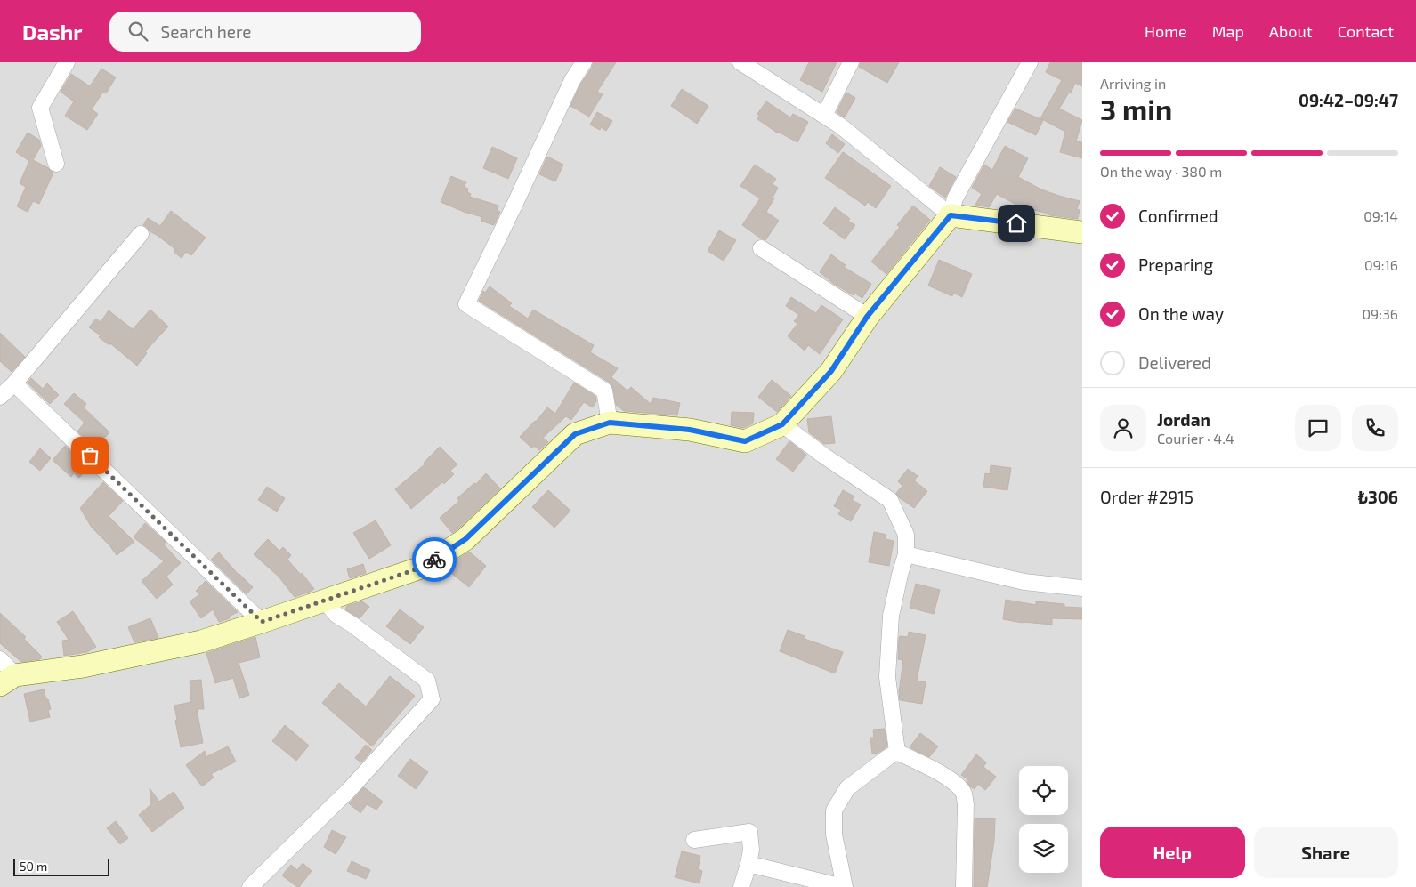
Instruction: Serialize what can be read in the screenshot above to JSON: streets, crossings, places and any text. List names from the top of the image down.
{
  "scale_bar": "50 m",
  "page": {
    "header": "Dashr",
    "search": "Search here",
    "nav": [
      "Home",
      "Map",
      "About",
      "Contact"
    ],
    "heading": ["3 min", "Arriving in", "09:42–09:47"],
    "panel": [
      "Jordan",
      "Courier · 4.4",
      "Order #2915",
      "₺306"
    ],
    "bar": "On the way · 380 m",
    "list": [
      ["Confirmed", "09:14"],
      ["Preparing", "09:16"],
      ["On the way", "09:36"],
      "Delivered"
    ],
    "buttons": ["Help", "Share"],
    "scale": "50 m"
  }
}
